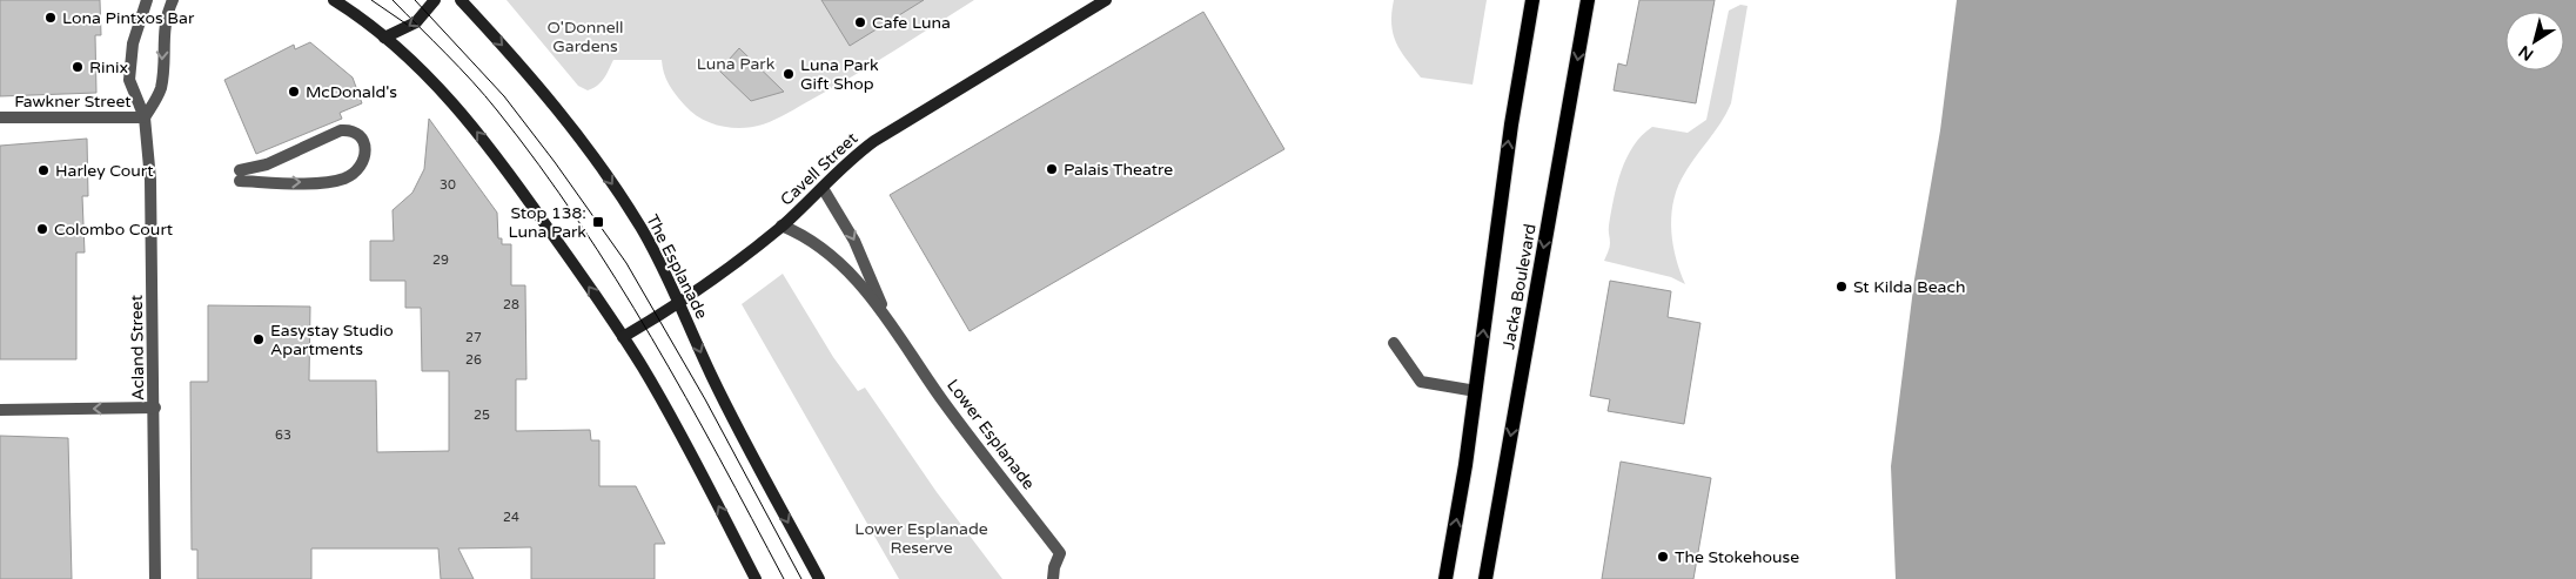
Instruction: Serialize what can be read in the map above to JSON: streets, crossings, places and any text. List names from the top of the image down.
{
  "streets": {
    "main road": ["Jacka Boulevard"],
    "street": [
      "Fawkner Street",
      "Cavell Street",
      "The Esplanade",
      "Acland Street",
      "Lower Esplanade"
    ]
  },
  "crossings": [
    ["Fawkner Street", "Acland Street"],
    ["Cavell Street", "The Esplanade"],
    ["Cavell Street", "Lower Esplanade"]
  ],
  "parks": ["O'Donnell Gardens", "Luna Park", "Lower Esplanade Reserve"],
  "places": {
    "other": [
      "Lona Pintxos Bar",
      "Cafe Luna",
      "Rinix",
      "Luna Park Gift Shop",
      "McDonald's",
      "Palais Theatre",
      "Harley Court",
      "Colombo Court",
      "St Kilda Beach",
      "Easystay Studio Apartments",
      "The Stokehouse"
    ],
    "transit": ["Stop 138: Luna Park"]
  },
  "house_numbers": [
    "30",
    "29",
    "28",
    "27",
    "26",
    "25",
    "63",
    "24"
  ],
  "north": "bottom left"
}
